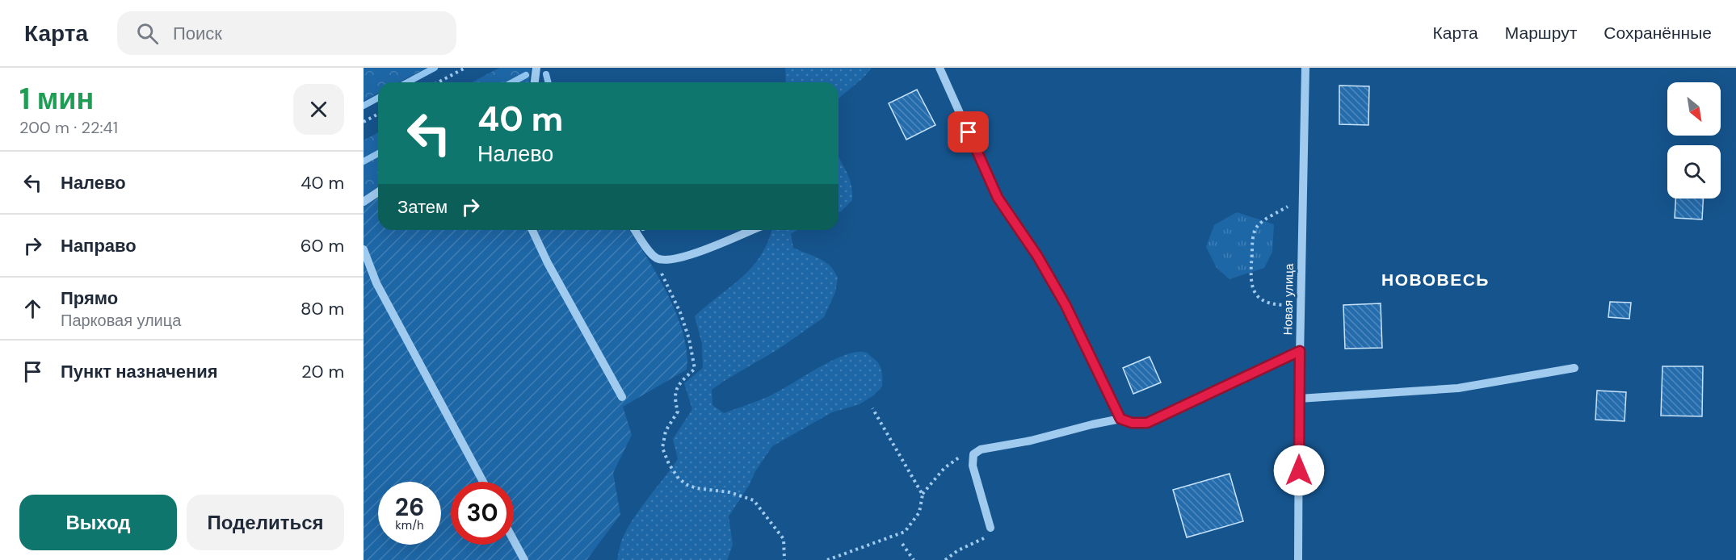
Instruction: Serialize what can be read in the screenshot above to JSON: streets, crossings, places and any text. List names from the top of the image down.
{
  "streets": {
    "street": ["Новая улица"]
  },
  "districts": ["НОВОВЕСЬ"],
  "north": "bottom right",
  "page": {
    "header": "Карта",
    "search": "Поиск",
    "nav": ["Карта", "Маршрут", "Сохранённые"],
    "heading": ["1 мин", "200 m · 22:41"],
    "turn": ["40 m", "Налево"],
    "list": [
      {
        "name": "Налево",
        "value": "40 m"
      },
      {
        "name": "Направо",
        "value": "60 m"
      },
      {
        "name": "Прямо",
        "note": "Парковая улица",
        "value": "80 m"
      },
      {
        "name": "Пункт назначения",
        "value": "20 m"
      }
    ],
    "then": "Затем",
    "speed": "26 km/h",
    "limit": "30",
    "buttons": ["Выход", "Поделиться"]
  }
}
